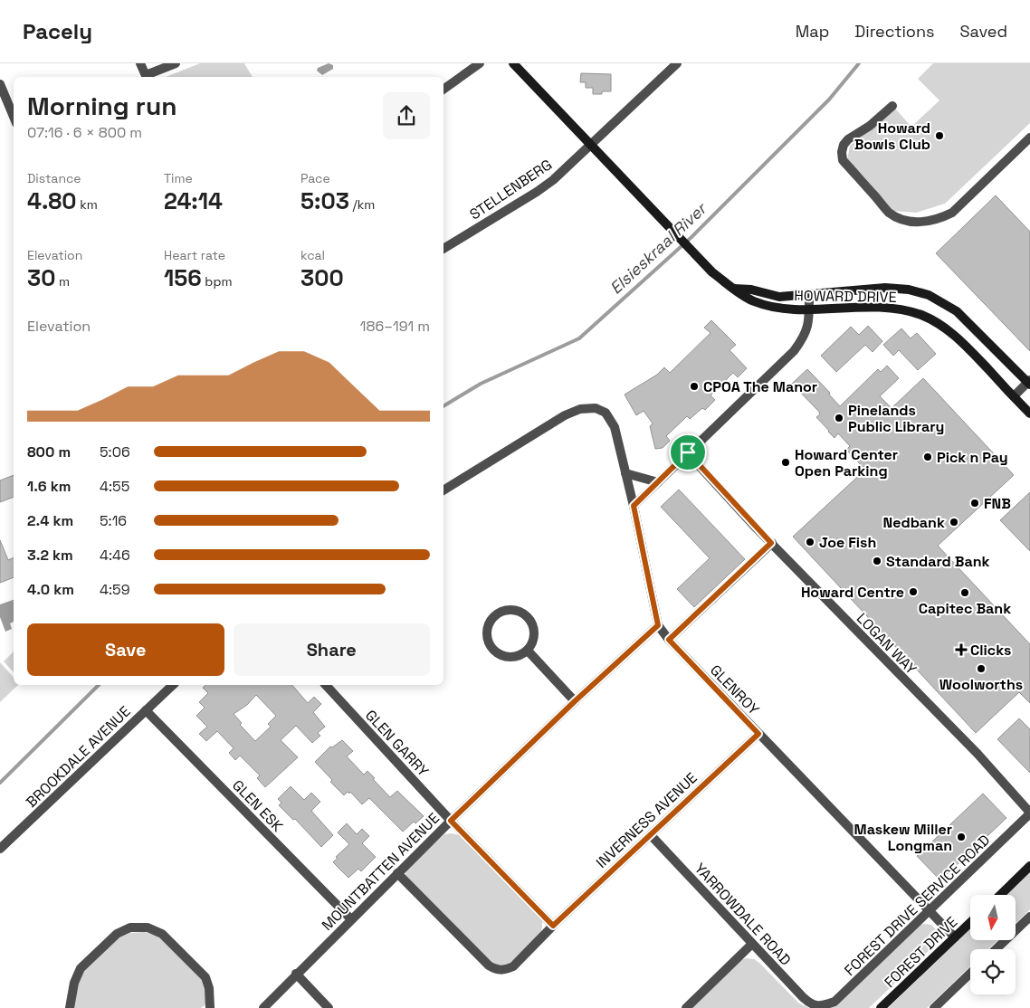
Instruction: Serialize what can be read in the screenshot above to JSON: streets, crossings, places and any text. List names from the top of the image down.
{
  "streets": {
    "street": [
      "STELLENBERG",
      "HOWARD DRIVE",
      "LOGAN WAY",
      "GLENROY",
      "GLEN GARRY",
      "BROOKDALE AVENUE",
      "GLEN ESK",
      "INVERNESS AVENUE",
      "MOUNTBATTEN AVENUE",
      "FOREST DRIVE SERVICE ROAD",
      "YARROWDALE ROAD",
      "FOREST DRIVE"
    ]
  },
  "crossings": [
    ["STELLENBERG", "HOWARD DRIVE"],
    ["LOGAN WAY", "FOREST DRIVE SERVICE ROAD"],
    ["GLENROY", "INVERNESS AVENUE"],
    ["GLENROY", "MOUNTBATTEN AVENUE"],
    ["GLENROY", "FOREST DRIVE SERVICE ROAD"],
    ["GLENROY", "FOREST DRIVE"],
    ["GLEN GARRY", "MOUNTBATTEN AVENUE"],
    ["BROOKDALE AVENUE", "GLEN ESK"],
    ["GLEN ESK", "MOUNTBATTEN AVENUE"],
    ["INVERNESS AVENUE", "MOUNTBATTEN AVENUE"],
    ["INVERNESS AVENUE", "YARROWDALE ROAD"],
    ["FOREST DRIVE SERVICE ROAD", "YARROWDALE ROAD"]
  ],
  "water": ["Elsieskraal River"],
  "places": {
    "other": [
      "Howard Bowls Club",
      "CPOA The Manor",
      "Pinelands Public Library",
      "Pick n Pay",
      "Howard Center Open Parking",
      "FNB",
      "Nedbank",
      "Joe Fish",
      "Standard Bank",
      "Howard Centre",
      "Capitec Bank",
      "Woolworths",
      "Maskew Miller Longman"
    ],
    "health": ["Clicks"]
  },
  "north": "bottom",
  "page": {
    "header": "Pacely",
    "nav": ["Map", "Directions", "Saved"],
    "heading": ["Morning run", "07:16 · 6 × 800 m"],
    "stats": [
      ["Distance", "4.80 km"],
      ["Time", "24:14"],
      ["Pace", "5:03 /km"],
      ["Elevation", "30 m"],
      ["Heart rate", "156 bpm"],
      ["kcal", "300"]
    ],
    "chart": ["Elevation", "186–191 m"],
    "list": [
      {
        "name": "800 m",
        "note": "5:06"
      },
      {
        "name": "1.6 km",
        "note": "4:55"
      },
      {
        "name": "2.4 km",
        "note": "5:16"
      },
      {
        "name": "3.2 km",
        "note": "4:46"
      },
      {
        "name": "4.0 km",
        "note": "4:59"
      }
    ],
    "buttons": ["Save", "Share"]
  }
}
